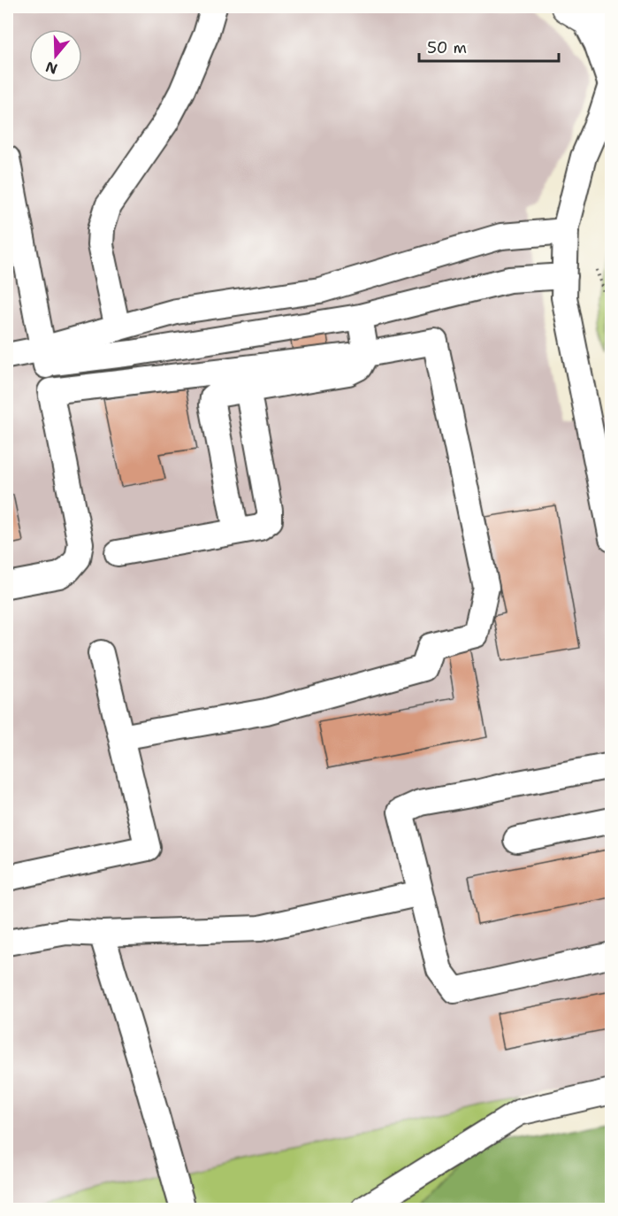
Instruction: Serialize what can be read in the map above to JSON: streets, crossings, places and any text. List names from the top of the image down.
{
  "scale_bar": "50 m",
  "north": "bottom"
}
